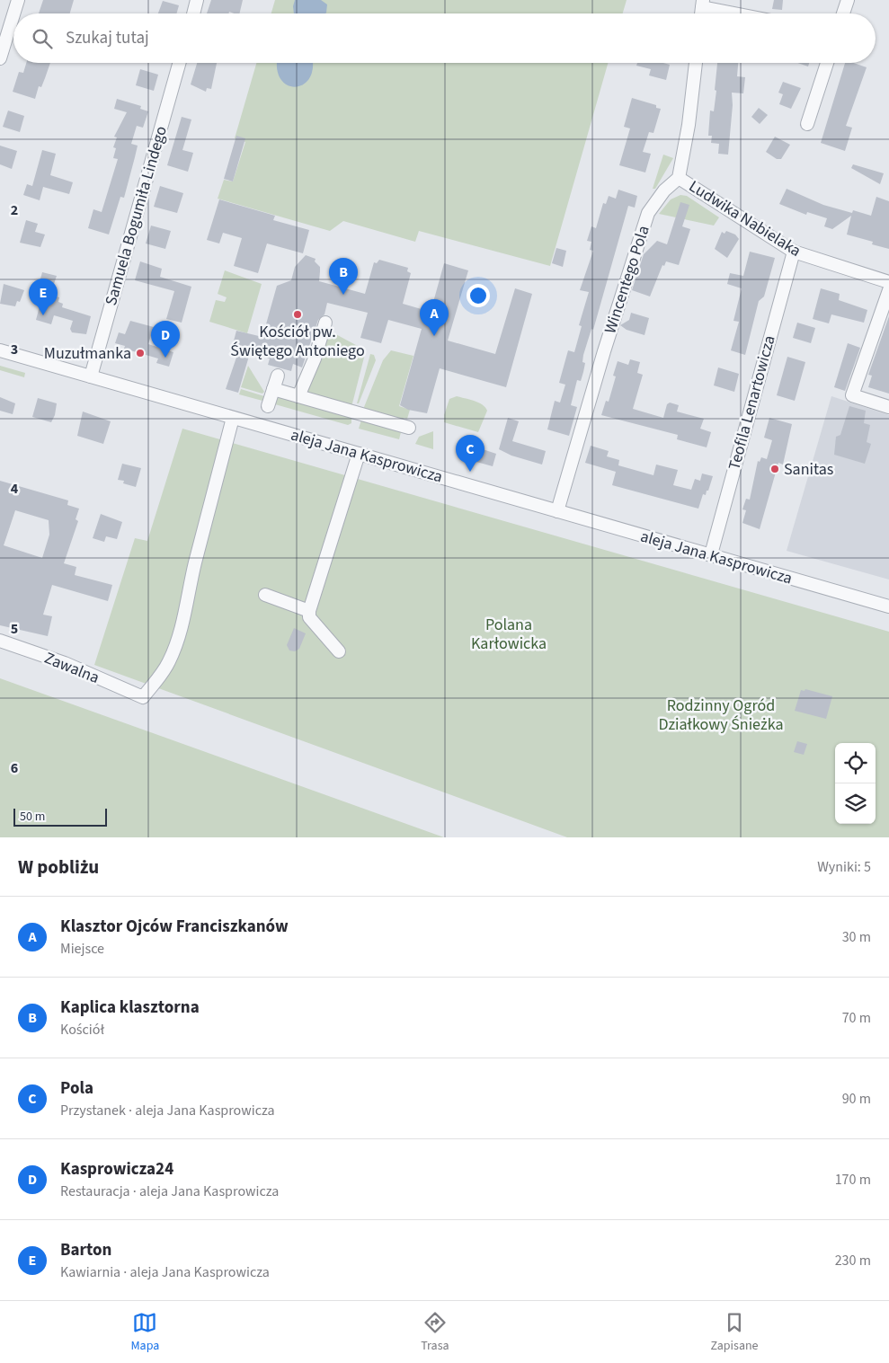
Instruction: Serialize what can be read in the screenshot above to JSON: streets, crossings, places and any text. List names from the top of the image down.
{
  "streets": {
    "street": [
      "Samuela Bogumiła Lindego",
      "Ludwika Nabielaka",
      "Wincentego Pola",
      "Teofila Lenartowicza",
      "aleja Jana Kasprowicza",
      "Zawalna"
    ]
  },
  "crossings": [
    ["Samuela Bogumiła Lindego", "aleja Jana Kasprowicza"],
    ["Ludwika Nabielaka", "Wincentego Pola"],
    ["Ludwika Nabielaka", "Teofila Lenartowicza"],
    ["Wincentego Pola", "aleja Jana Kasprowicza"],
    ["Teofila Lenartowicza", "aleja Jana Kasprowicza"],
    ["aleja Jana Kasprowicza", "Zawalna"]
  ],
  "parks": ["Polana Karłowicka", "Rodzinny Ogród Działkowy Śnieżka"],
  "places": ["Kościół pw. Świętego Antoniego", "Muzułmanka", "Sanitas"],
  "scale_bar": "50 m",
  "page": {
    "search": "Szukaj tutaj",
    "pins": [
      "B",
      "E",
      "A",
      "D",
      "C"
    ],
    "scale": "50 m",
    "heading": ["W pobliżu", "Wyniki: 5"],
    "list": [
      {
        "mark": "A",
        "name": "Klasztor Ojców Franciszkanów",
        "note": "Miejsce",
        "value": "30 m"
      },
      {
        "mark": "B",
        "name": "Kaplica klasztorna",
        "note": "Kościół",
        "value": "70 m"
      },
      {
        "mark": "C",
        "name": "Pola",
        "note": "Przystanek · aleja Jana Kasprowicza",
        "value": "90 m"
      },
      {
        "mark": "D",
        "name": "Kasprowicza24",
        "note": "Restauracja · aleja Jana Kasprowicza",
        "value": "170 m"
      },
      {
        "mark": "E",
        "name": "Barton",
        "note": "Kawiarnia · aleja Jana Kasprowicza",
        "value": "230 m"
      }
    ],
    "nav": ["Mapa", "Trasa", "Zapisane"]
  },
  "grid": {
    "rows": [
      "2",
      "3",
      "4",
      "5",
      "6"
    ]
  }
}
